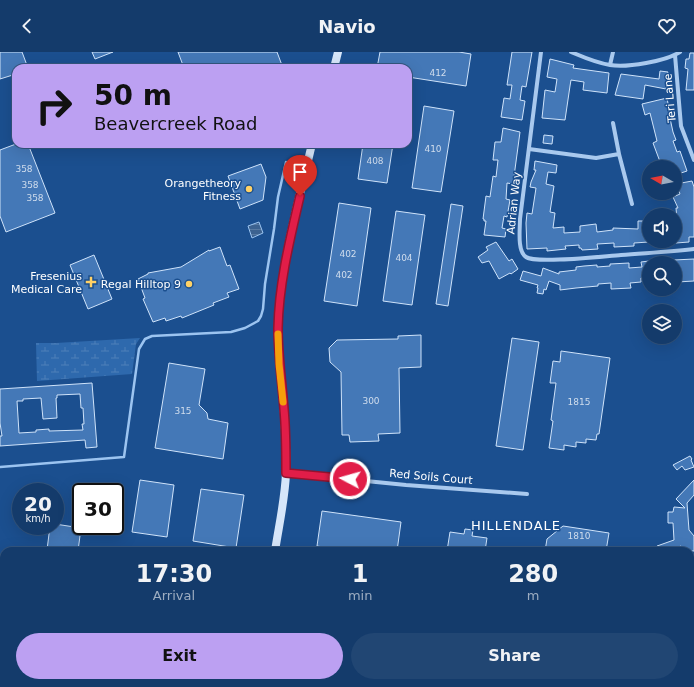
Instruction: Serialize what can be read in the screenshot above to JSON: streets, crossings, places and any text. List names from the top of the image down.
{
  "streets": {
    "street": ["Teri Lane", "Adrian Way", "Red Soils Court"]
  },
  "districts": ["HILLENDALE"],
  "places": {
    "other": ["Orangetheory Fitness", "Regal Hilltop 9"],
    "health": ["Fresenius Medical Care"]
  },
  "house_numbers": [
    "412",
    "410",
    "408",
    "358",
    "358",
    "358",
    "402",
    "404",
    "402",
    "300",
    "1815",
    "315",
    "1810"
  ],
  "north": "left",
  "page": {
    "header": "Navio",
    "turn": ["50 m", "Beavercreek Road"],
    "speed": "20 km/h",
    "limit": "30",
    "eta": [
      "17:30",
      "Arrival",
      "1",
      "min",
      "280",
      "m"
    ],
    "buttons": ["Exit", "Share"]
  }
}
